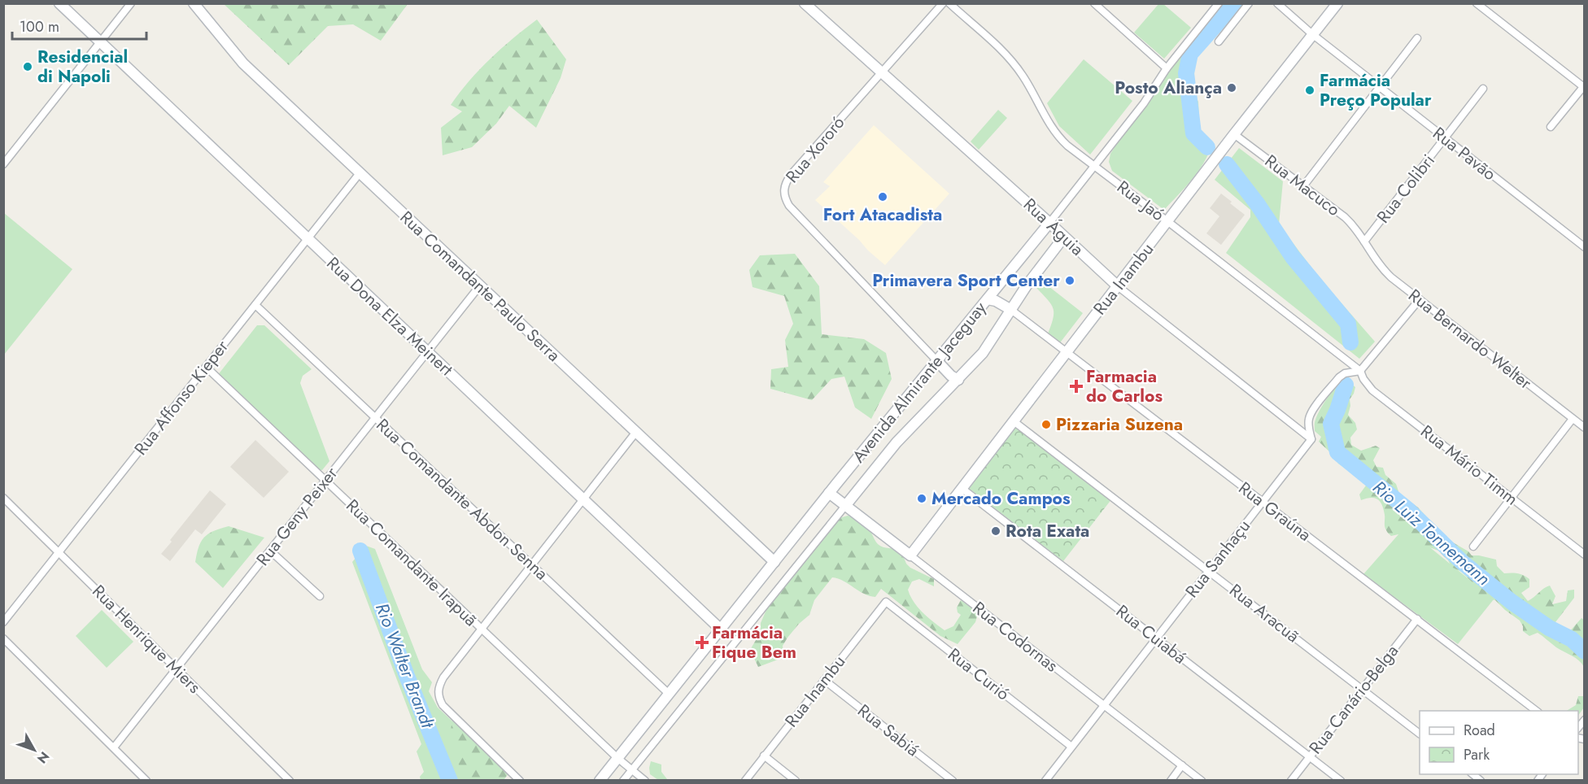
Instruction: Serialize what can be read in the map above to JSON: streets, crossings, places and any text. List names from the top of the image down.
{
  "streets": {
    "street": [
      "Rua Xororó",
      "Rua Pavão",
      "Rua Macuco",
      "Rua Colibri",
      "Rua Jaó",
      "Rua Águia",
      "Rua Inambu",
      "Rua Comandante Paulo Serra",
      "Rua Dona Elza Meinert",
      "Rua Bernardo Welter",
      "Avenida Almirante Jaceguay",
      "Rua Affonso Kieper",
      "Rua Mário Timm",
      "Rua Comandante Abdon Senna",
      "Rua Graúna",
      "Rua Geny Peixer",
      "Rua Sanhaçu",
      "Rua Comandante Irapuã",
      "Rua Aracuã",
      "Rua Cuiabá",
      "Rua Codornas",
      "Rua Henrique Miers",
      "Rua Curió",
      "Rua Canário-Belga",
      "Rua Sabiá"
    ]
  },
  "crossings": [
    ["Rua Xororó", "Rua Águia"],
    ["Rua Xororó", "Avenida Almirante Jaceguay"],
    ["Rua Pavão", "Rua Colibri"],
    ["Rua Pavão", "Rua Inambu"],
    ["Rua Macuco", "Rua Colibri"],
    ["Rua Macuco", "Rua Inambu"],
    ["Rua Macuco", "Rua Bernardo Welter"],
    ["Rua Colibri", "Rua Bernardo Welter"],
    ["Rua Jaó", "Rua Inambu"],
    ["Rua Jaó", "Avenida Almirante Jaceguay"],
    ["Rua Jaó", "Rua Mário Timm"],
    ["Rua Águia", "Rua Inambu"],
    ["Rua Águia", "Avenida Almirante Jaceguay"],
    ["Rua Águia", "Rua Sanhaçu"],
    ["Rua Inambu", "Rua Graúna"],
    ["Rua Inambu", "Rua Aracuã"],
    ["Rua Inambu", "Rua Cuiabá"],
    ["Rua Inambu", "Rua Codornas"],
    ["Rua Inambu", "Rua Curió"],
    ["Rua Inambu", "Rua Sabiá"],
    ["Rua Comandante Paulo Serra", "Avenida Almirante Jaceguay"],
    ["Rua Comandante Paulo Serra", "Rua Affonso Kieper"],
    ["Rua Comandante Paulo Serra", "Rua Geny Peixer"],
    ["Rua Dona Elza Meinert", "Avenida Almirante Jaceguay"],
    ["Rua Dona Elza Meinert", "Rua Affonso Kieper"],
    ["Rua Dona Elza Meinert", "Rua Geny Peixer"],
    ["Avenida Almirante Jaceguay", "Rua Comandante Abdon Senna"],
    ["Avenida Almirante Jaceguay", "Rua Graúna"],
    ["Avenida Almirante Jaceguay", "Rua Comandante Irapuã"],
    ["Avenida Almirante Jaceguay", "Rua Codornas"],
    ["Rua Affonso Kieper", "Rua Comandante Abdon Senna"],
    ["Rua Affonso Kieper", "Rua Comandante Irapuã"],
    ["Rua Affonso Kieper", "Rua Henrique Miers"],
    ["Rua Comandante Abdon Senna", "Rua Geny Peixer"],
    ["Rua Graúna", "Rua Sanhaçu"],
    ["Rua Graúna", "Rua Canário-Belga"],
    ["Rua Geny Peixer", "Rua Comandante Irapuã"],
    ["Rua Geny Peixer", "Rua Henrique Miers"],
    ["Rua Sanhaçu", "Rua Aracuã"],
    ["Rua Sanhaçu", "Rua Cuiabá"],
    ["Rua Sanhaçu", "Rua Codornas"],
    ["Rua Sanhaçu", "Rua Curió"],
    ["Rua Aracuã", "Rua Canário-Belga"],
    ["Rua Cuiabá", "Rua Canário-Belga"]
  ],
  "water": ["Rio Luiz Tonnemann", "Rio Walter Brandt"],
  "places": {
    "other": [
      "Residencial di Napoli",
      "Posto Aliança",
      "Farmácia Preço Popular",
      "Fort Atacadista",
      "Primavera Sport Center",
      "Pizzaria Suzena",
      "Mercado Campos",
      "Rota Exata"
    ],
    "health": ["Farmacia do Carlos", "Farmácia Fique Bem"]
  },
  "legend": ["Road", "Park"],
  "scale_bar": "100 m",
  "north": "bottom right"
}
